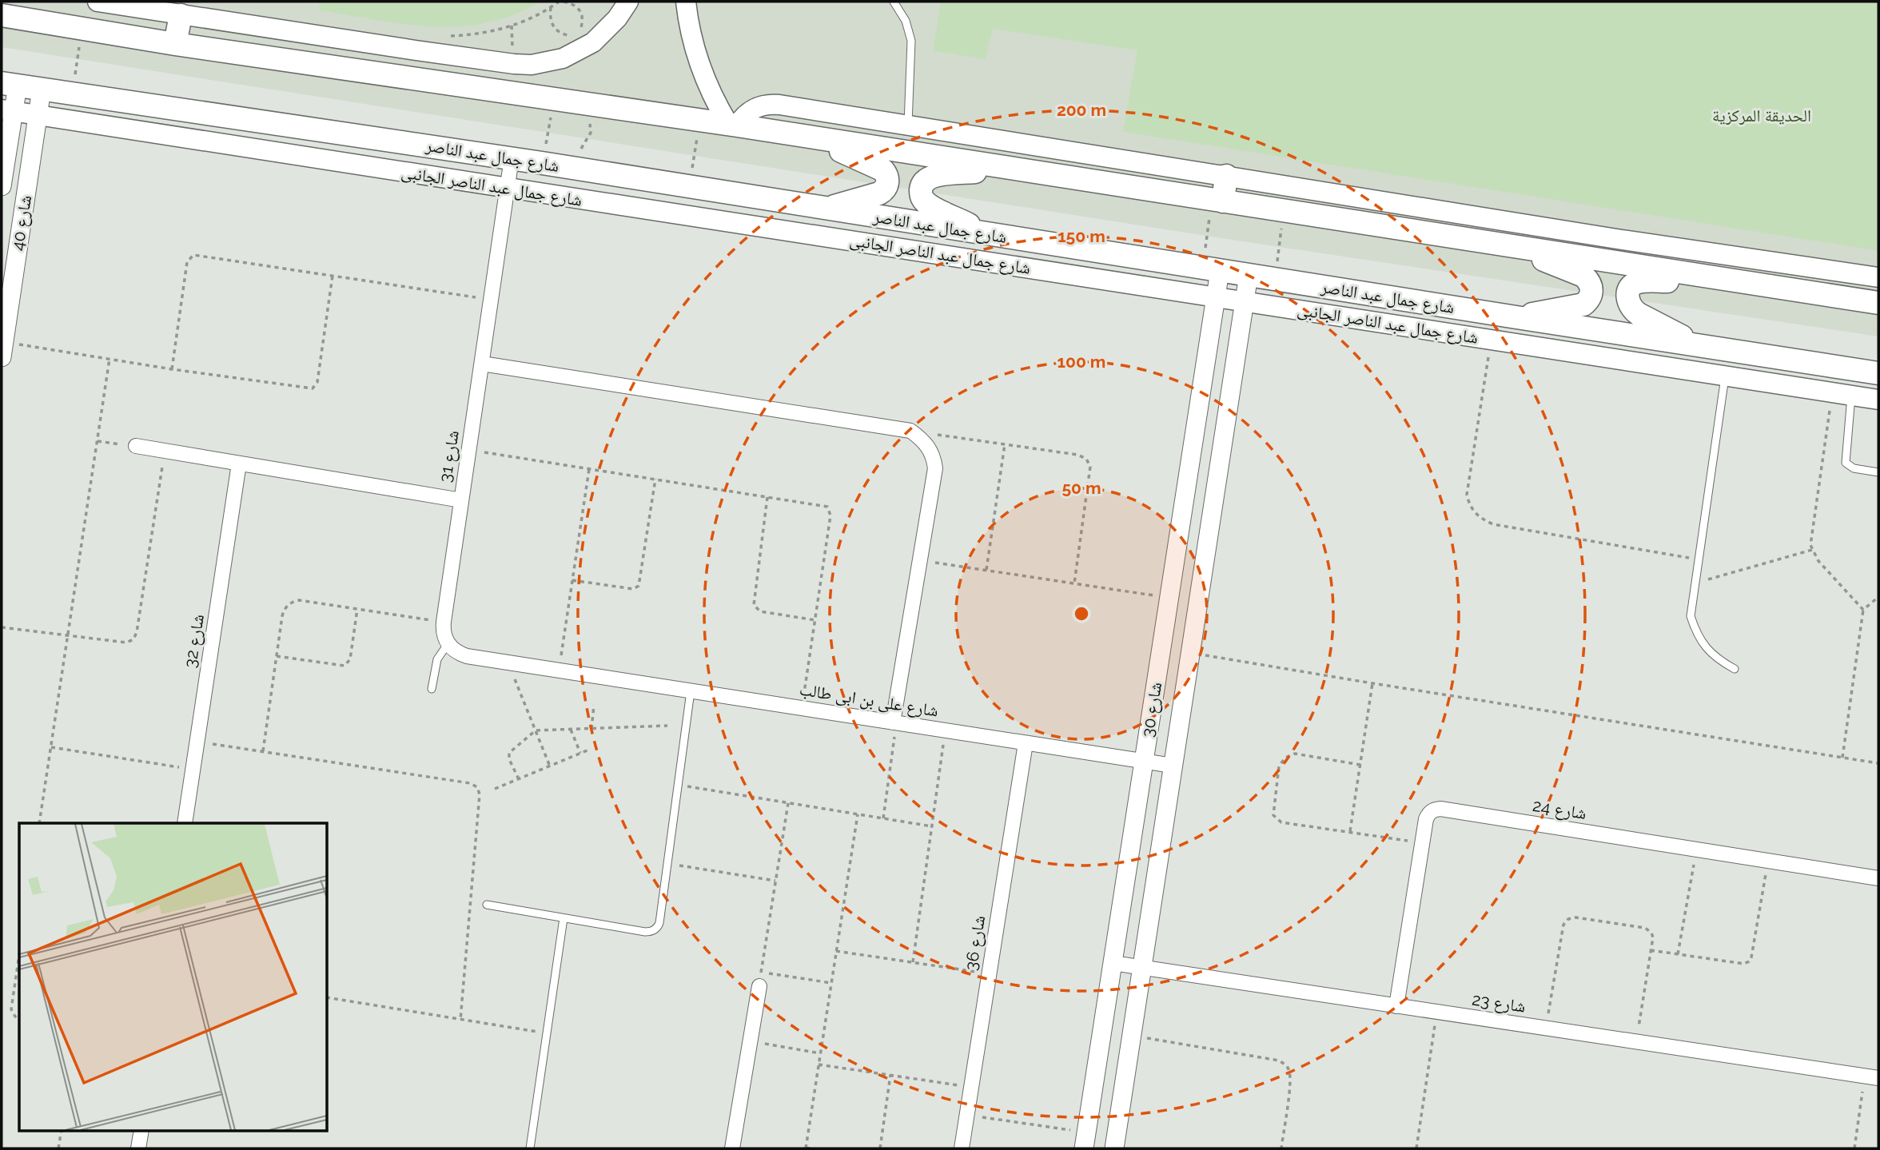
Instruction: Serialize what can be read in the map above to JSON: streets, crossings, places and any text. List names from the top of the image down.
{
  "streets": {
    "main road": ["شارع جمال عبد الناصر", "شارع جمال عبد الناصر الجانبى"],
    "street": [
      "شارع 40",
      "شارع 31",
      "شارع 32",
      "شارع على بن ابى طالب",
      "شارع 30",
      "شارع 24",
      "شارع 36",
      "شارع 23"
    ]
  },
  "crossings": [
    ["شارع جمال عبد الناصر", "شارع 40"],
    ["شارع جمال عبد الناصر", "شارع 31"],
    ["شارع جمال عبد الناصر", "شارع 30"],
    ["شارع جمال عبد الناصر الجانبى", "شارع 40"],
    ["شارع جمال عبد الناصر الجانبى", "شارع 31"],
    ["شارع جمال عبد الناصر الجانبى", "شارع 30"],
    ["شارع على بن ابى طالب", "شارع 30"],
    ["شارع على بن ابى طالب", "شارع 36"],
    ["شارع 30", "شارع 23"],
    ["شارع 24", "شارع 23"]
  ],
  "parks": ["الحديقة المركزية"],
  "rings": [
    "200 m",
    "150 m",
    "100 m",
    "50 m"
  ]
}
